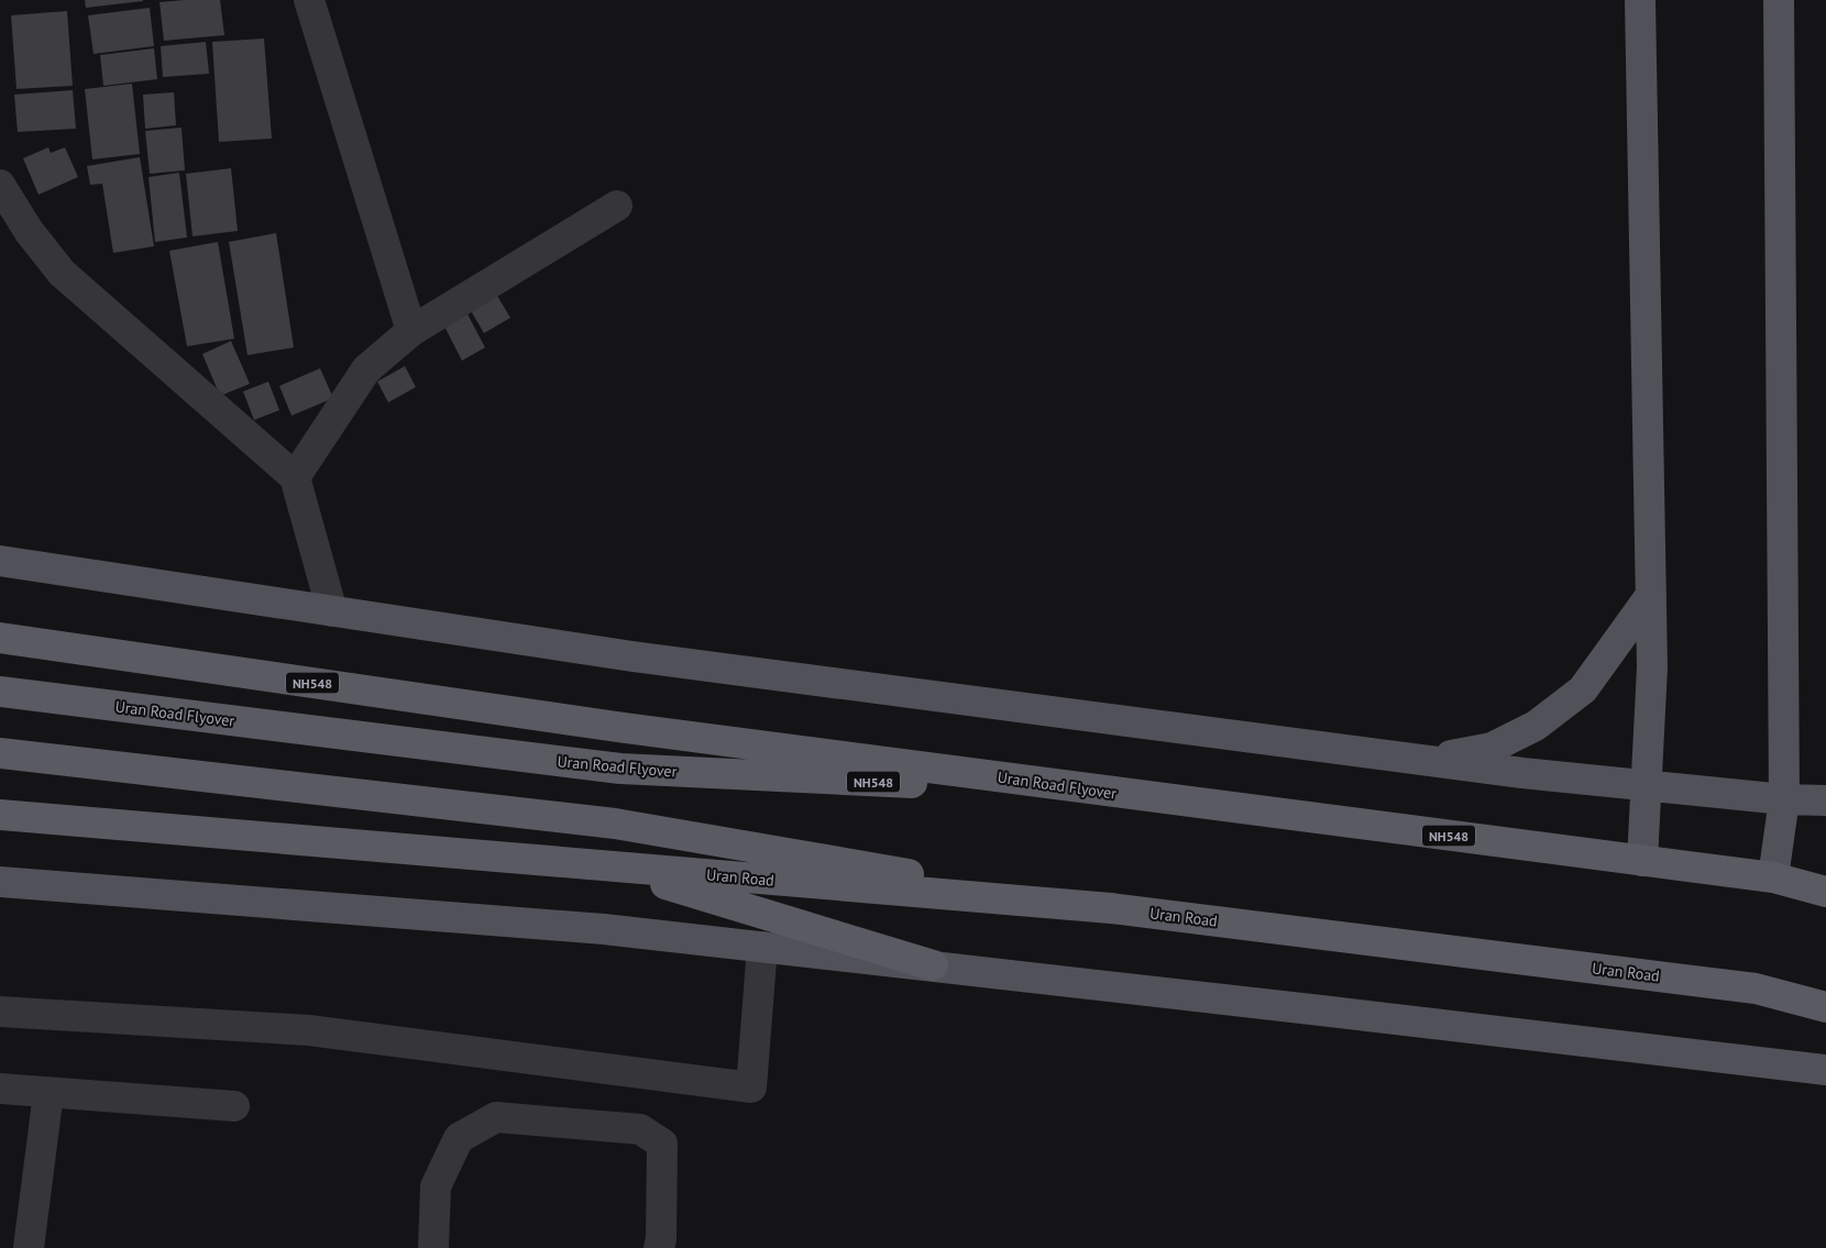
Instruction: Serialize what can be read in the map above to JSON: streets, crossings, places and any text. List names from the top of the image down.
{
  "streets": {
    "highway": ["NH548", "Uran Road Flyover", "Uran Road"]
  },
  "crossings": [
    ["NH548", "Uran Road Flyover"]
  ]
}
